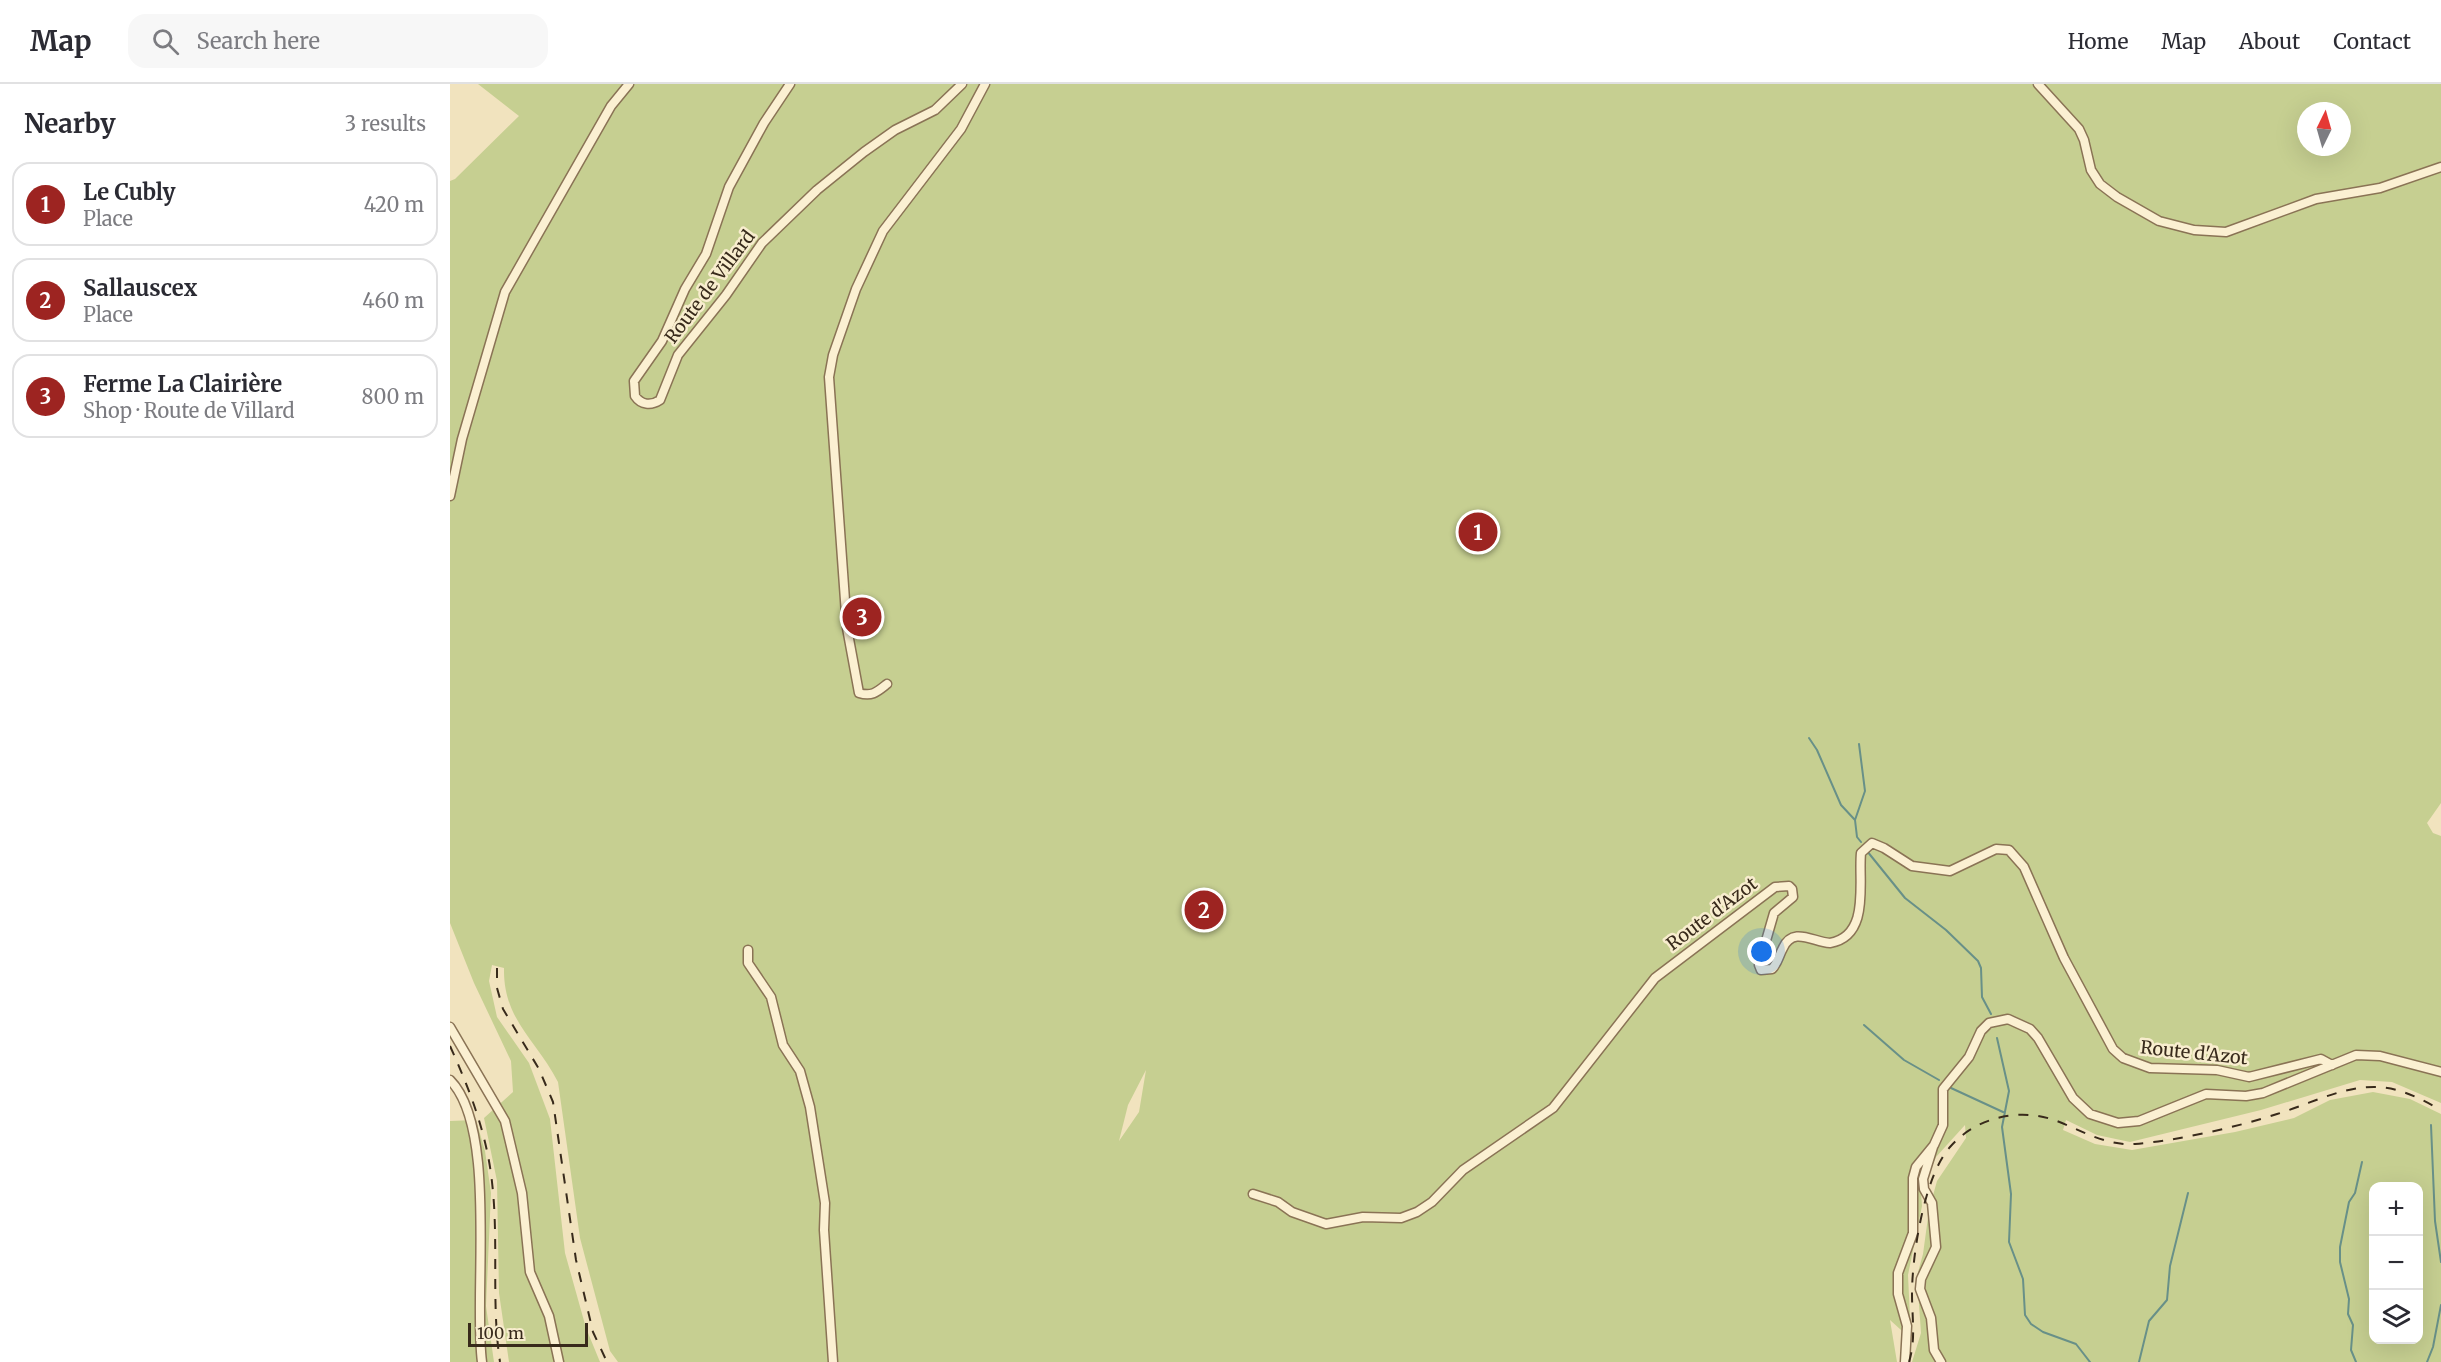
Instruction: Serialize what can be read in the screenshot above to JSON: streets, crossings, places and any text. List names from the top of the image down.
{
  "streets": {
    "street": ["Route de Villard", "Route d'Azot"]
  },
  "scale_bar": "100 m",
  "north": "top",
  "page": {
    "header": "Map",
    "search": "Search here",
    "nav": [
      "Home",
      "Map",
      "About",
      "Contact"
    ],
    "heading": ["Nearby", "3 results"],
    "list": [
      {
        "mark": "1",
        "name": "Le Cubly",
        "note": "Place",
        "value": "420 m"
      },
      {
        "mark": "2",
        "name": "Sallauscex",
        "note": "Place",
        "value": "460 m"
      },
      {
        "mark": "3",
        "name": "Ferme La Clairière",
        "note": "Shop · Route de Villard",
        "value": "800 m"
      }
    ],
    "pins": ["1", "3", "2"],
    "map_buttons": ["+", "−"],
    "scale": "100 m"
  }
}
